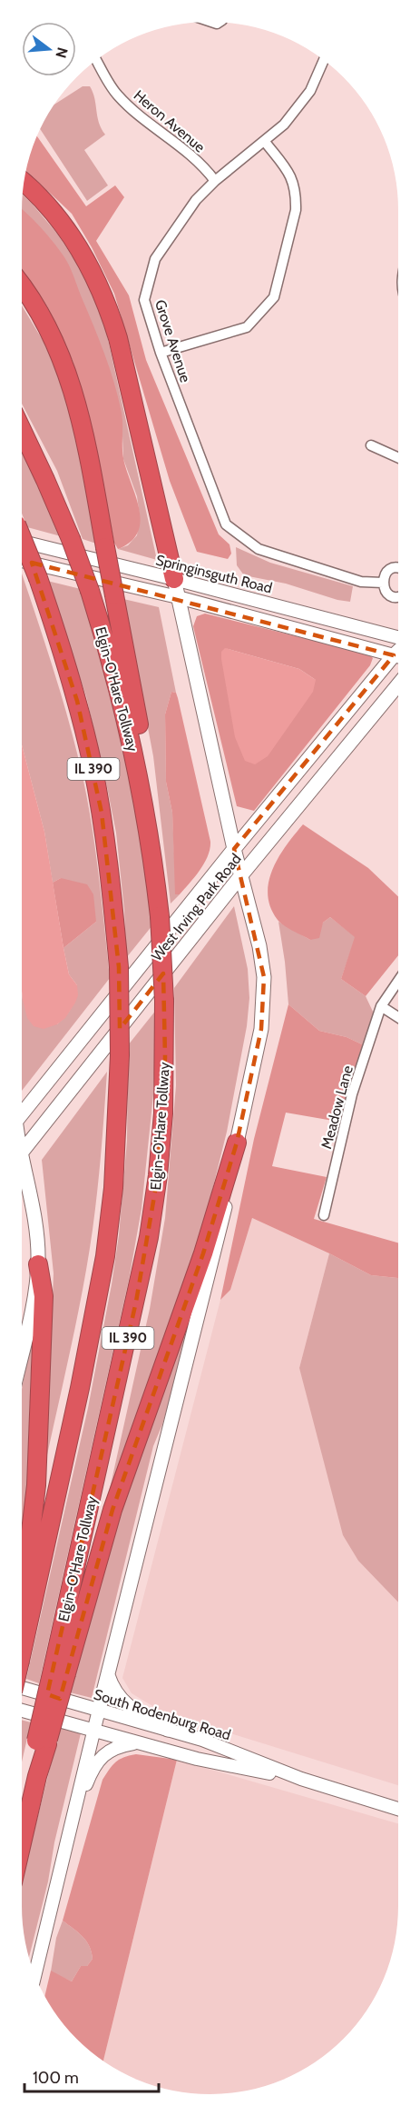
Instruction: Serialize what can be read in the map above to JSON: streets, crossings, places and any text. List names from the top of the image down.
{
  "streets": {
    "highway": ["Elgin-O'Hare Tollway", "IL 390"],
    "main road": ["West Irving Park Road"],
    "street": [
      "Heron Avenue",
      "Grove Avenue",
      "Springinsguth Road",
      "Meadow Lane",
      "South Rodenburg Road"
    ]
  },
  "crossings": [
    ["Heron Avenue", "Grove Avenue"]
  ],
  "scale_bar": "100 m",
  "north": "right"
}
